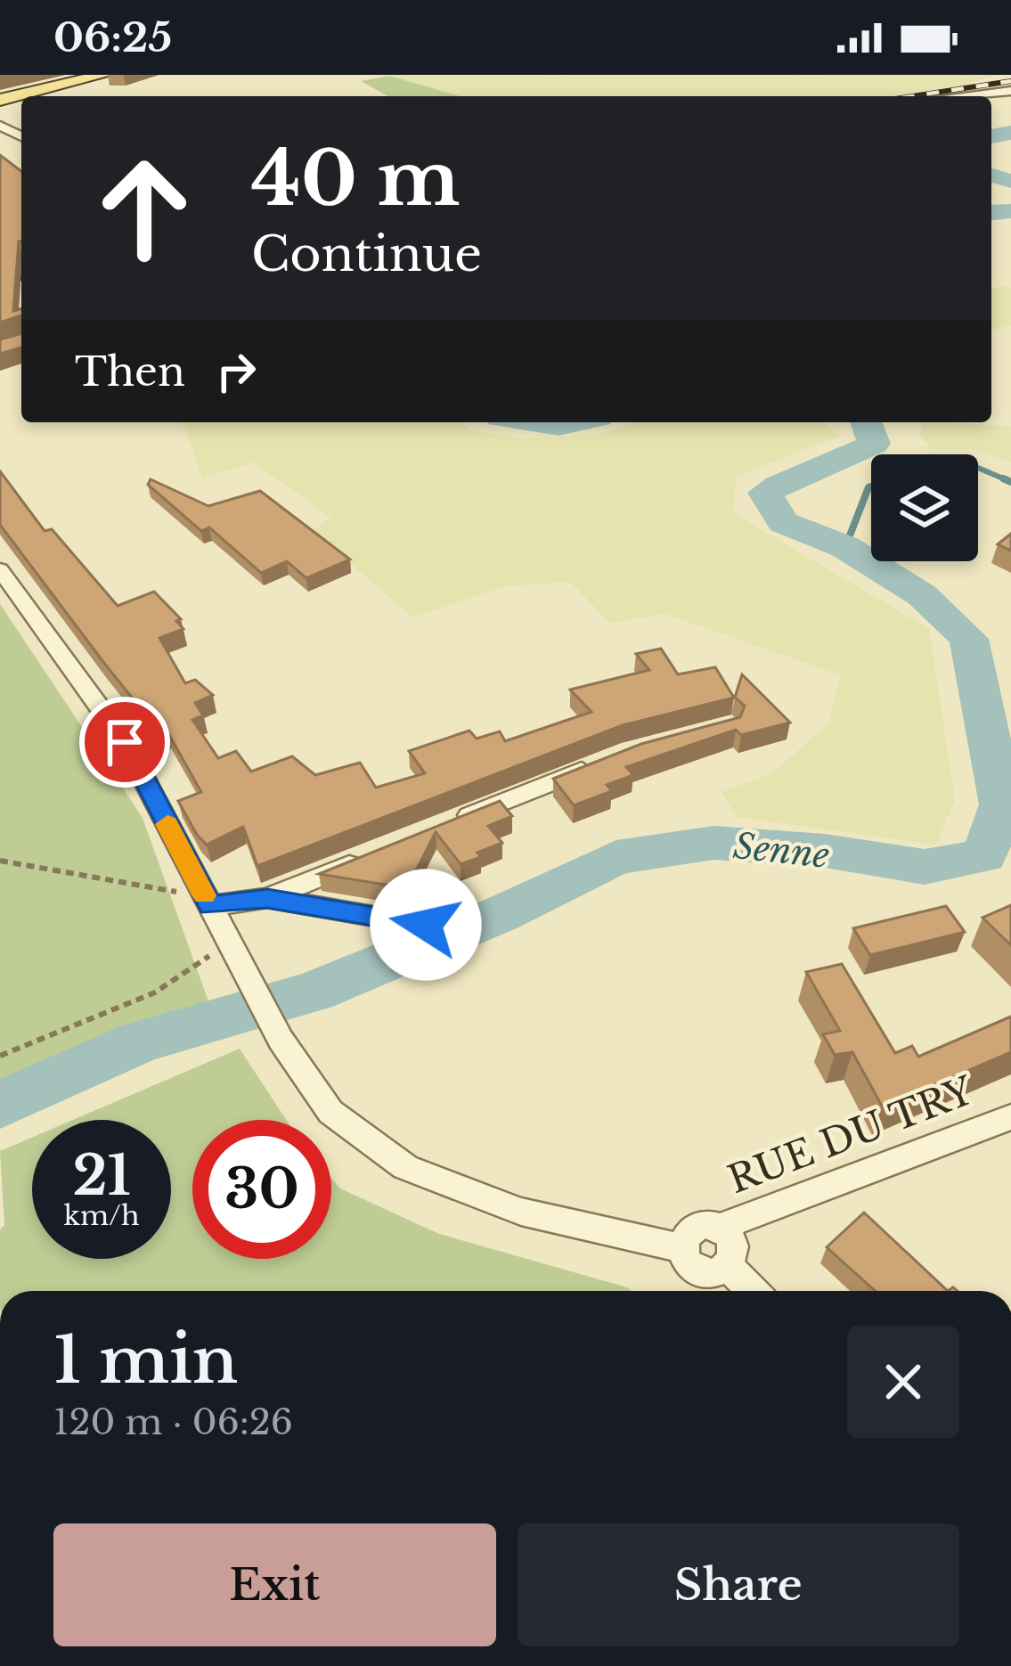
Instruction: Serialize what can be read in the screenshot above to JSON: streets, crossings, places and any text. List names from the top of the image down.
{
  "streets": {
    "street": ["RUE DU TRY"]
  },
  "water": ["Senne"],
  "page": {
    "status": "06:25",
    "turn": ["40 m", "Continue"],
    "then": "Then",
    "speed": "21 km/h",
    "limit": "30",
    "heading": ["1 min", "120 m · 06:26"],
    "buttons": ["Exit", "Share"]
  }
}
